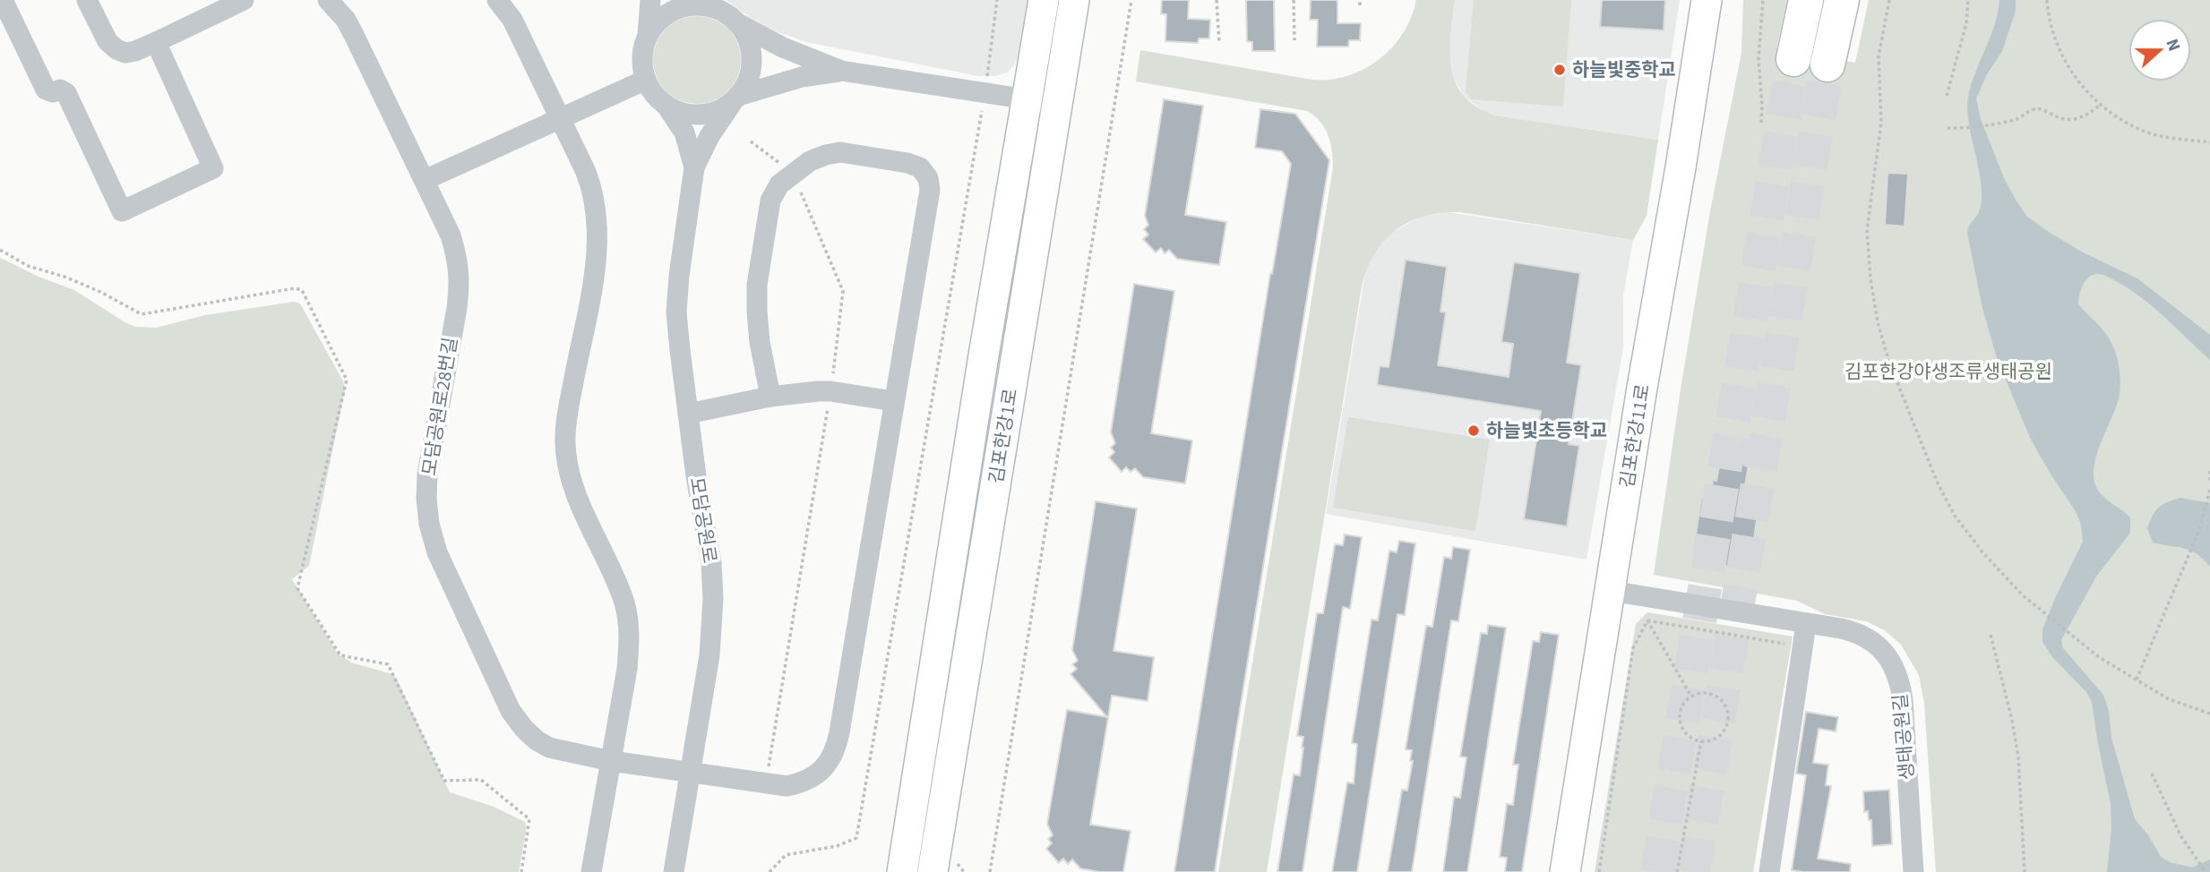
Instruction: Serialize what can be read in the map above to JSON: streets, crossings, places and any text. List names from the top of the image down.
{
  "streets": {
    "street": [
      "모담공원로28번길",
      "김포한강1로",
      "김포한강11로",
      "모담공원로",
      "생태공원길"
    ]
  },
  "crossings": [
    ["모담공원로28번길", "모담공원로"],
    ["김포한강11로", "생태공원길"]
  ],
  "parks": ["김포한강야생조류생태공원"],
  "places": ["하늘빛중학교", "하늘빛초등학교"],
  "north": "right"
}
